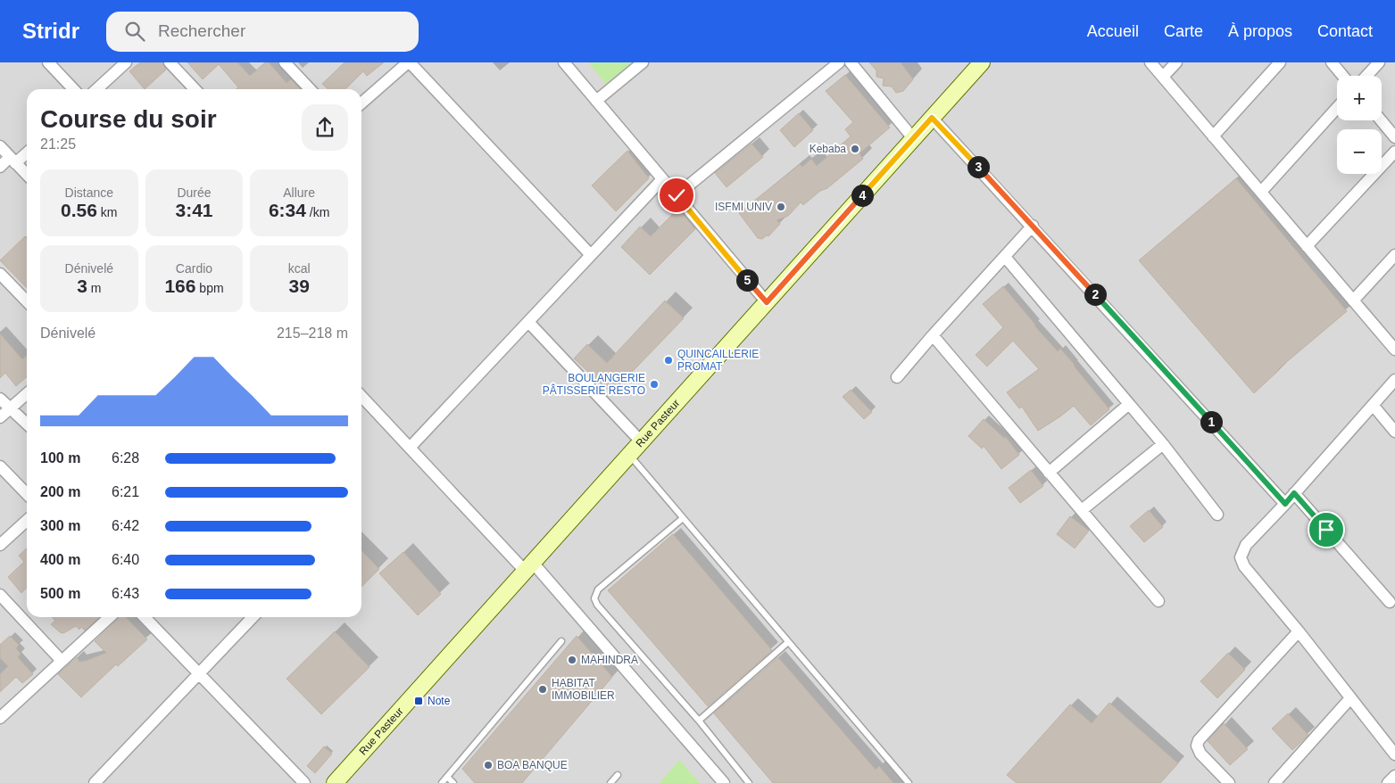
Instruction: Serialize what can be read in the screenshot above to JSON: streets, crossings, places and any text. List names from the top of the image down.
{
  "streets": {
    "main road": ["Rue Pasteur"]
  },
  "places": {
    "other": [
      "Kebaba",
      "ISFMI UNIV",
      "QUINCAILLERIE PROMAT",
      "BOULANGERIE PÂTISSERIE RESTO",
      "MAHINDRA",
      "HABITAT IMMOBILIER",
      "BOA BANQUE"
    ],
    "transit": ["Note"]
  },
  "page": {
    "header": "Stridr",
    "search": "Rechercher",
    "nav": [
      "Accueil",
      "Carte",
      "À propos",
      "Contact"
    ],
    "map_buttons": ["+", "−"],
    "heading": ["Course du soir", "21:25"],
    "pins": [
      "3",
      "4",
      "5",
      "2",
      "1"
    ],
    "stats": [
      ["Distance", "0.56 km"],
      ["Durée", "3:41"],
      ["Allure", "6:34 /km"],
      ["Dénivelé", "3 m"],
      ["Cardio", "166 bpm"],
      ["kcal", "39"]
    ],
    "chart": ["Dénivelé", "215–218 m"],
    "list": [
      {
        "name": "100 m",
        "note": "6:28"
      },
      {
        "name": "200 m",
        "note": "6:21"
      },
      {
        "name": "300 m",
        "note": "6:42"
      },
      {
        "name": "400 m",
        "note": "6:40"
      },
      {
        "name": "500 m",
        "note": "6:43"
      }
    ]
  }
}
